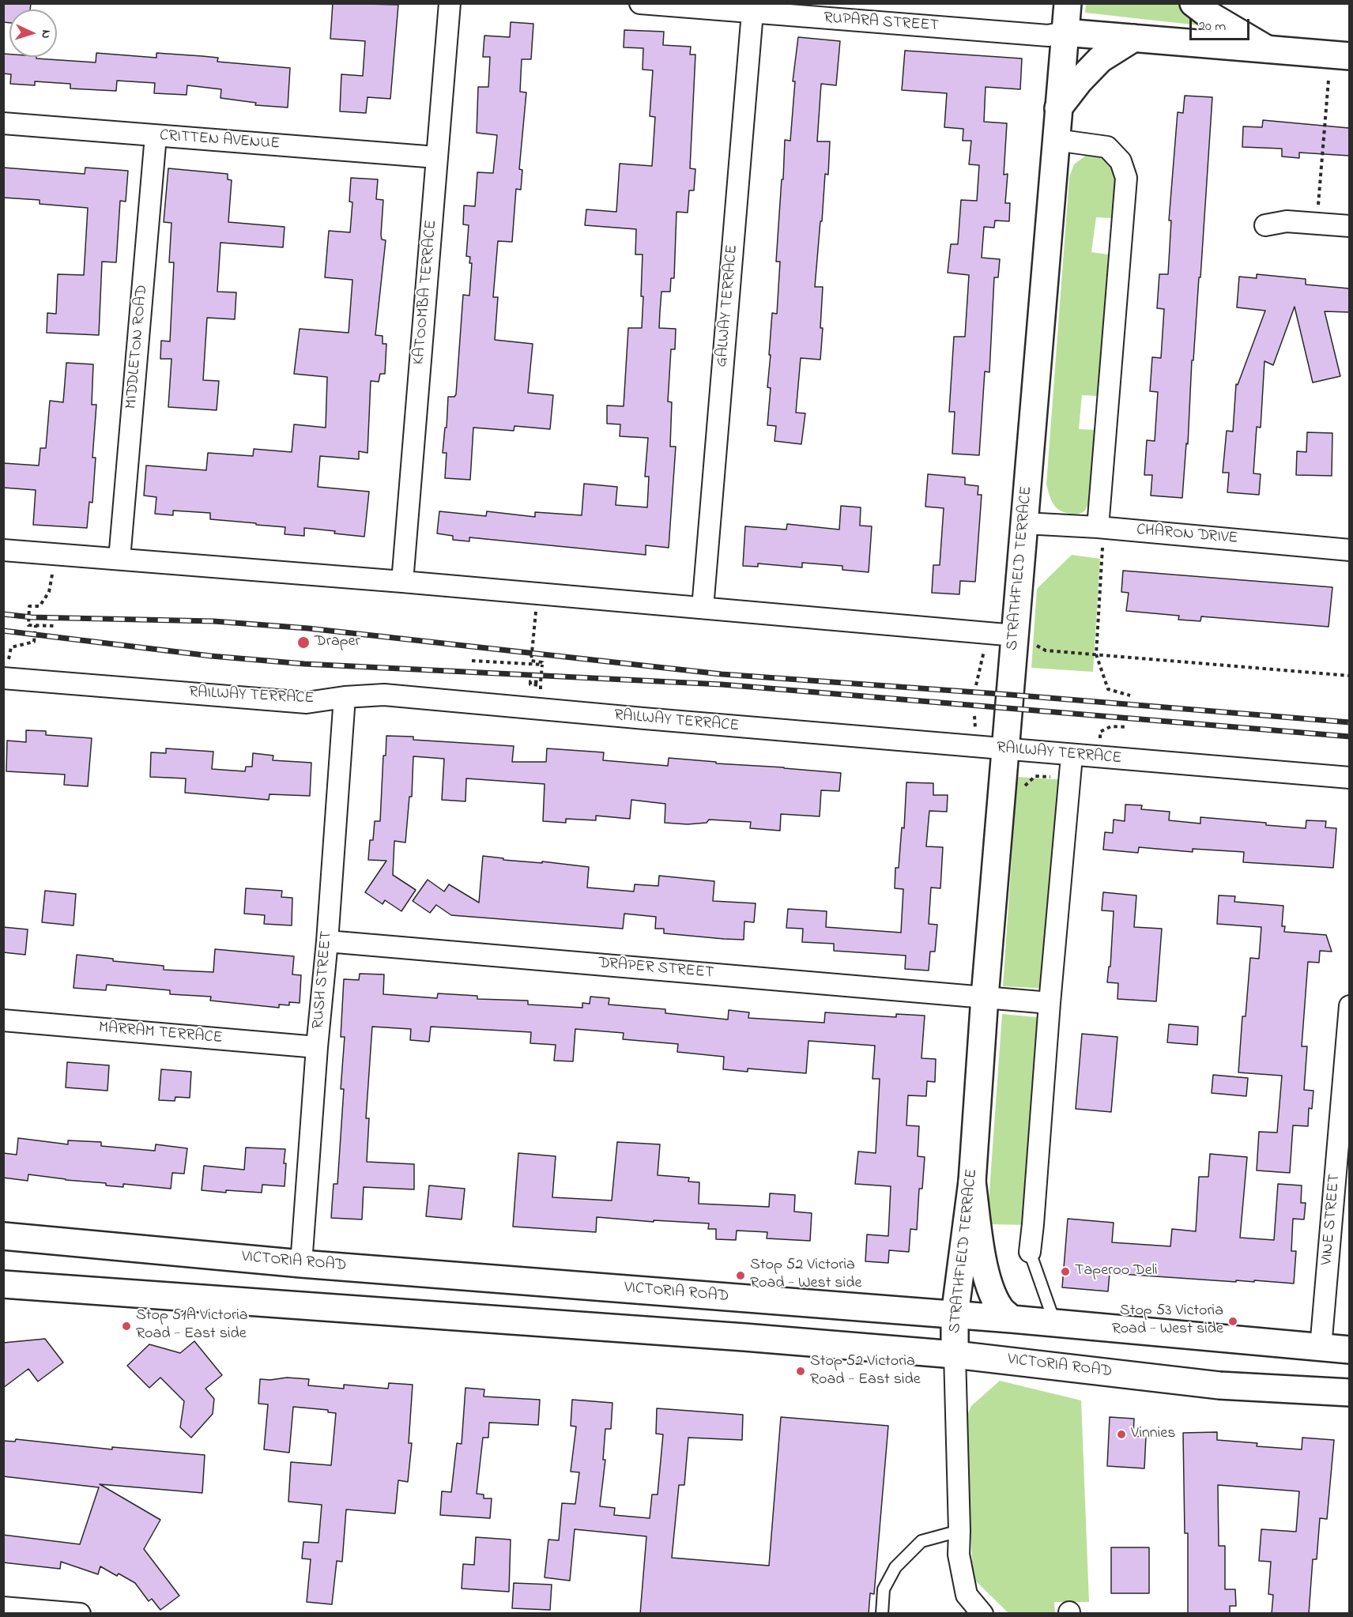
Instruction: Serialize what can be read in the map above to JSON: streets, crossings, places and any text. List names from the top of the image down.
{
  "streets": {
    "main road": ["STRATHFIELD TERRACE", "VICTORIA ROAD"],
    "street": [
      "RUPARA STREET",
      "CRITTEN AVENUE",
      "KATOOMBA TERRACE",
      "GALWAY TERRACE",
      "MIDDLETON ROAD",
      "CHARON DRIVE",
      "RAILWAY TERRACE",
      "DRAPER STREET",
      "RUSH STREET",
      "MARRAM TERRACE",
      "VINE STREET"
    ]
  },
  "crossings": [
    ["RUPARA STREET", "GALWAY TERRACE"],
    ["RUPARA STREET", "STRATHFIELD TERRACE"],
    ["CRITTEN AVENUE", "KATOOMBA TERRACE"],
    ["CRITTEN AVENUE", "MIDDLETON ROAD"],
    ["CHARON DRIVE", "STRATHFIELD TERRACE"],
    ["STRATHFIELD TERRACE", "RAILWAY TERRACE"],
    ["STRATHFIELD TERRACE", "DRAPER STREET"],
    ["STRATHFIELD TERRACE", "VICTORIA ROAD"],
    ["RAILWAY TERRACE", "RUSH STREET"],
    ["DRAPER STREET", "RUSH STREET"],
    ["RUSH STREET", "MARRAM TERRACE"],
    ["RUSH STREET", "VICTORIA ROAD"],
    ["VINE STREET", "VICTORIA ROAD"]
  ],
  "places": [
    "Draper",
    "Taperoo Deli",
    "Stop 52 Victoria Road - West side",
    "Stop 53 Victoria Road - West side",
    "Stop 51A Victoria Road - East side",
    "Stop 52 Victoria Road - East side",
    "Vinnies"
  ],
  "scale_bar": "20 m",
  "north": "right"
}
